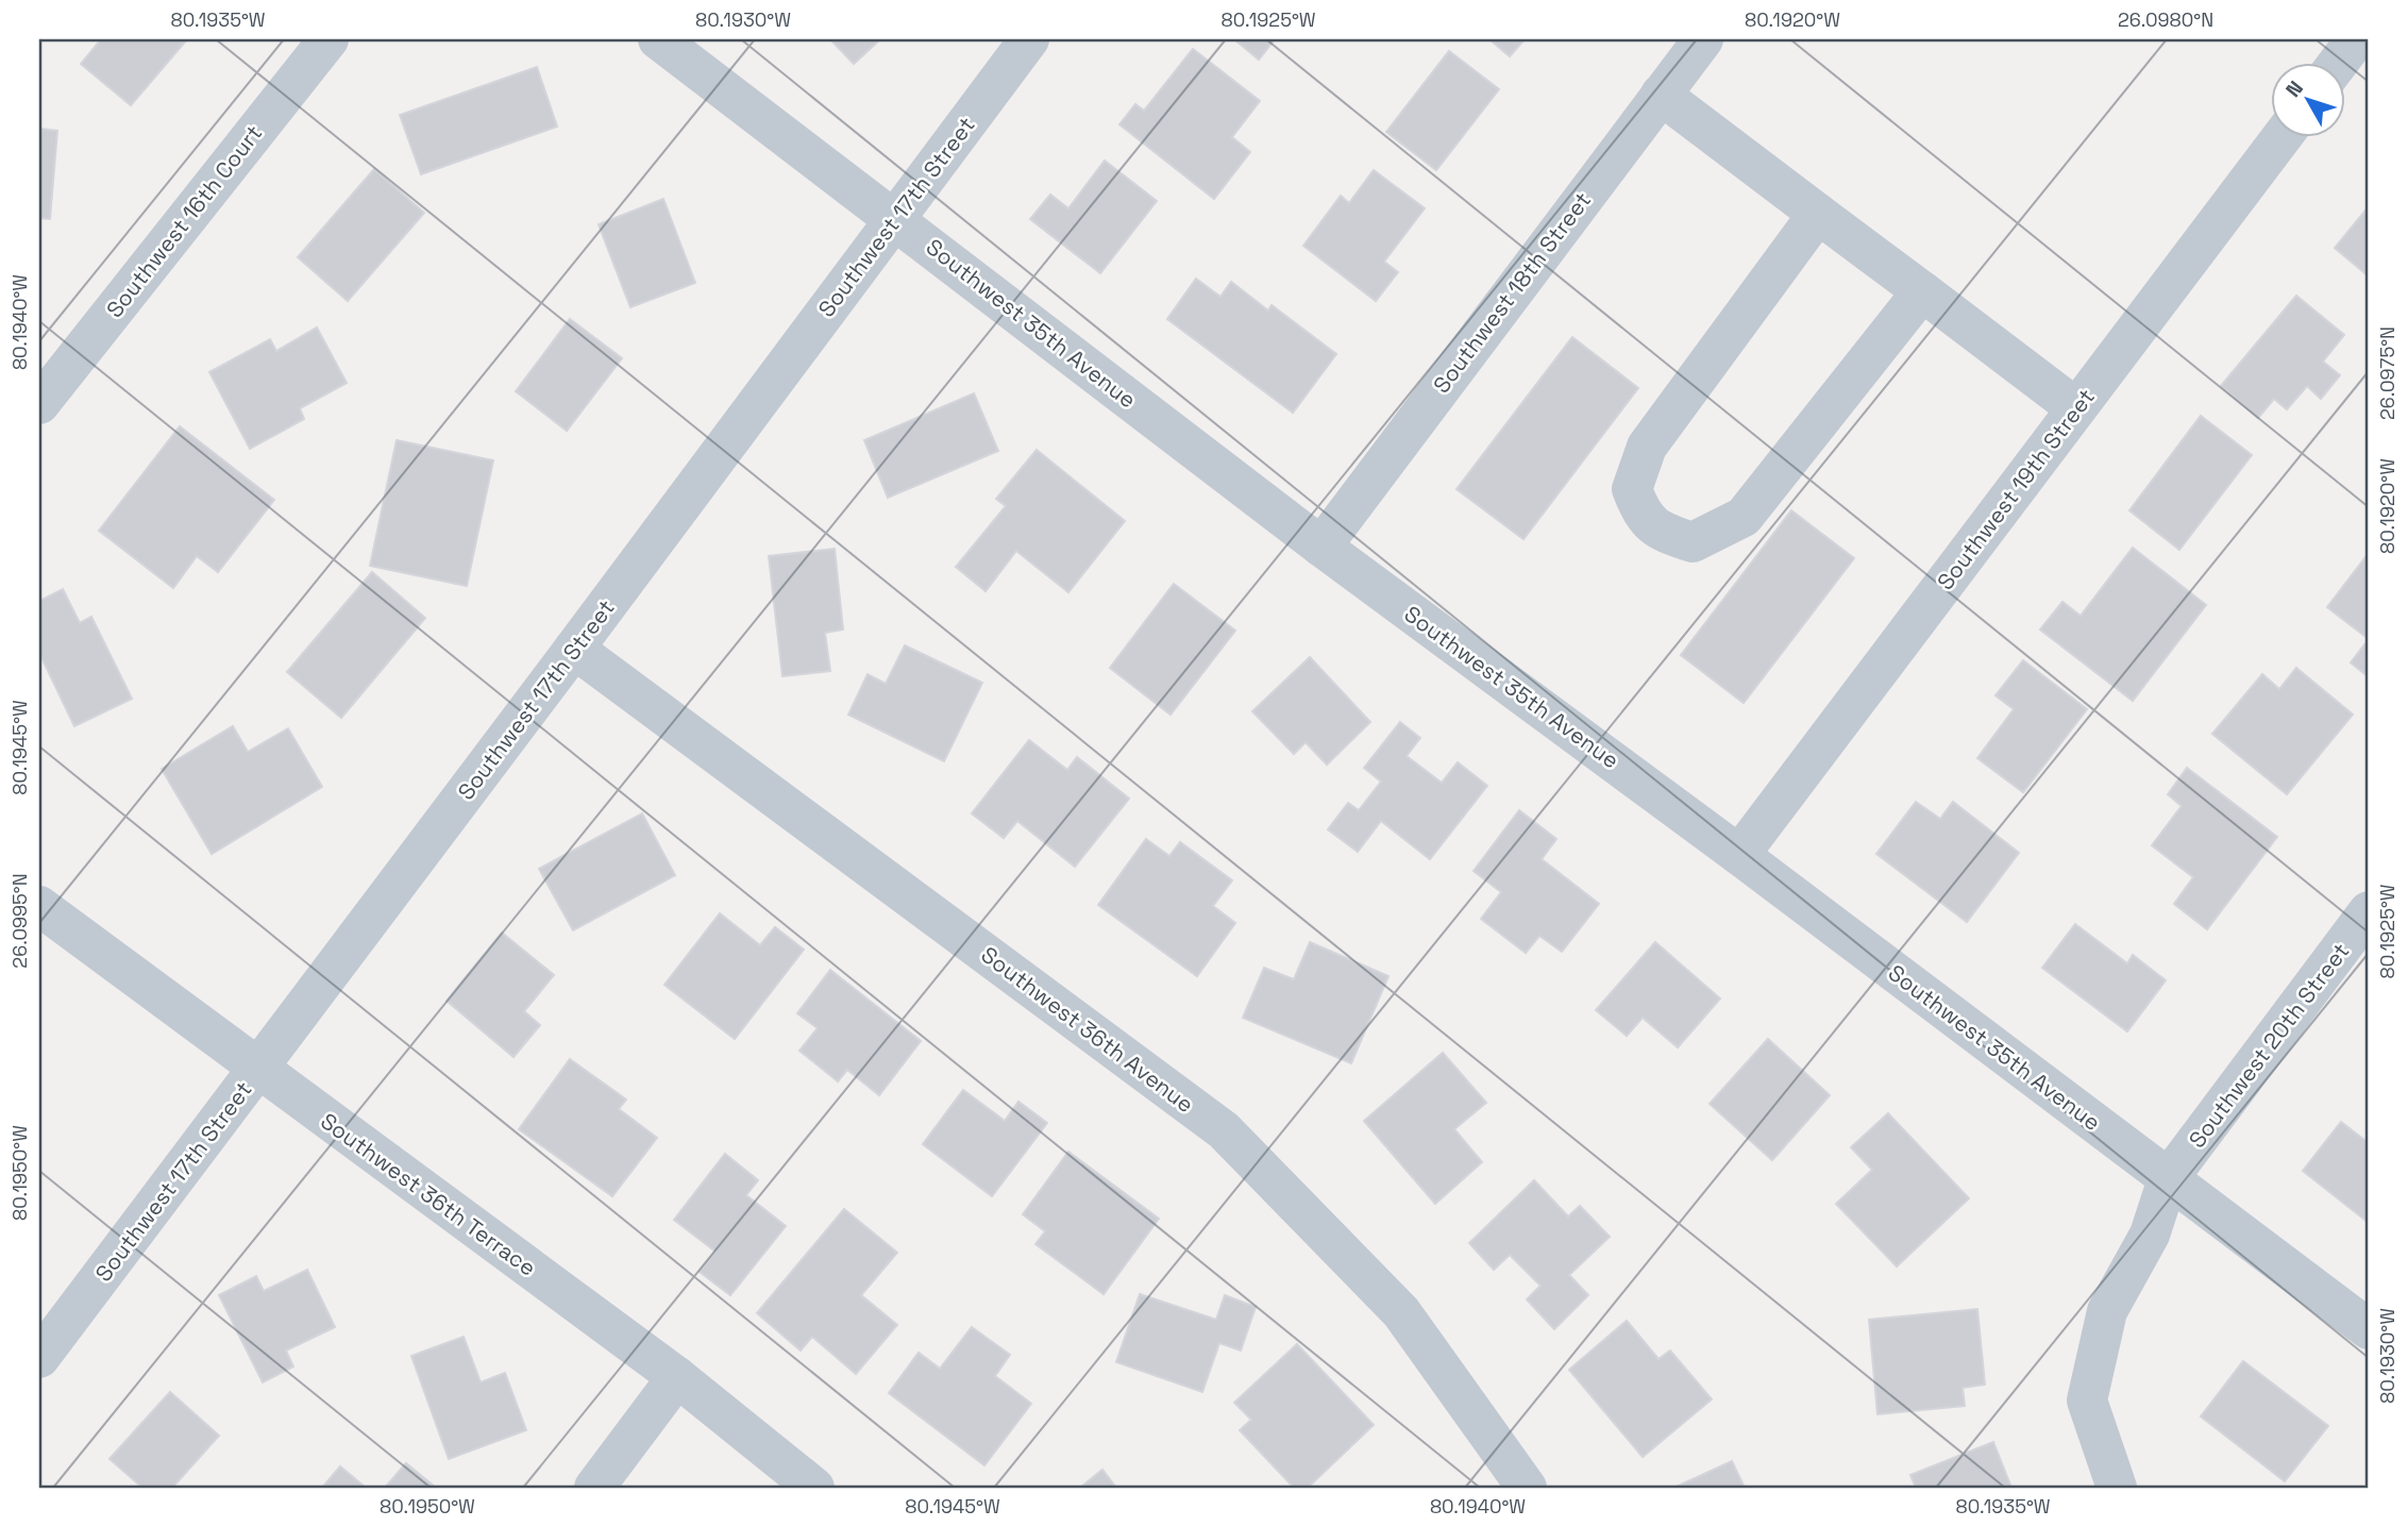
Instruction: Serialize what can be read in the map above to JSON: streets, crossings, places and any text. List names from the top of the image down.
{
  "streets": {
    "street": [
      "Southwest 17th Street",
      "Southwest 16th Court",
      "Southwest 18th Street",
      "Southwest 35th Avenue",
      "Southwest 19th Street",
      "Southwest 36th Avenue",
      "Southwest 20th Street",
      "Southwest 36th Terrace"
    ]
  },
  "crossings": [
    ["Southwest 17th Street", "Southwest 35th Avenue"],
    ["Southwest 17th Street", "Southwest 36th Avenue"],
    ["Southwest 17th Street", "Southwest 36th Terrace"],
    ["Southwest 18th Street", "Southwest 35th Avenue"],
    ["Southwest 35th Avenue", "Southwest 19th Street"],
    ["Southwest 35th Avenue", "Southwest 20th Street"]
  ],
  "north": "top left",
  "coordinates": [
    "80.1935°W",
    "80.1930°W",
    "80.1925°W",
    "80.1920°W",
    "26.0980°N",
    "80.1940°W",
    "26.0975°N",
    "80.1945°W",
    "26.0995°N",
    "80.1950°W"
  ]
}
